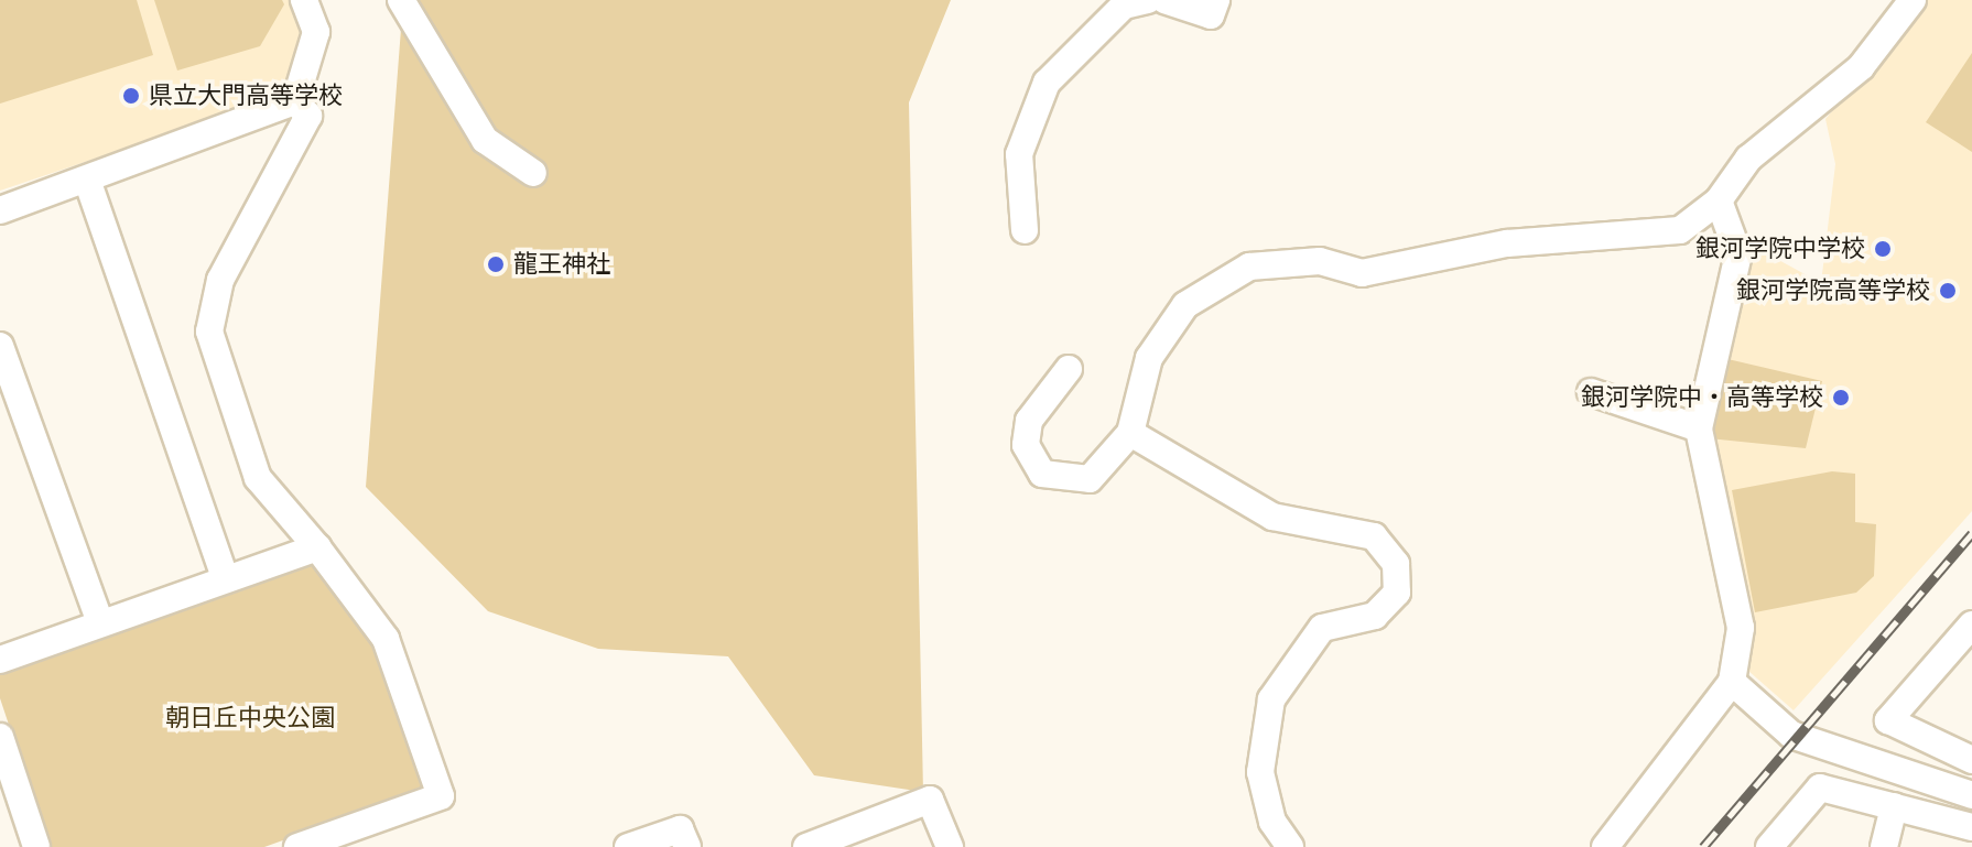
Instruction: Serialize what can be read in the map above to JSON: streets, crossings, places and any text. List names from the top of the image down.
{
  "parks": ["朝日丘中央公園"],
  "places": [
    "県立大門高等学校",
    "銀河学院中学校",
    "龍王神社",
    "銀河学院高等学校",
    "銀河学院中・高等学校"
  ]
}
